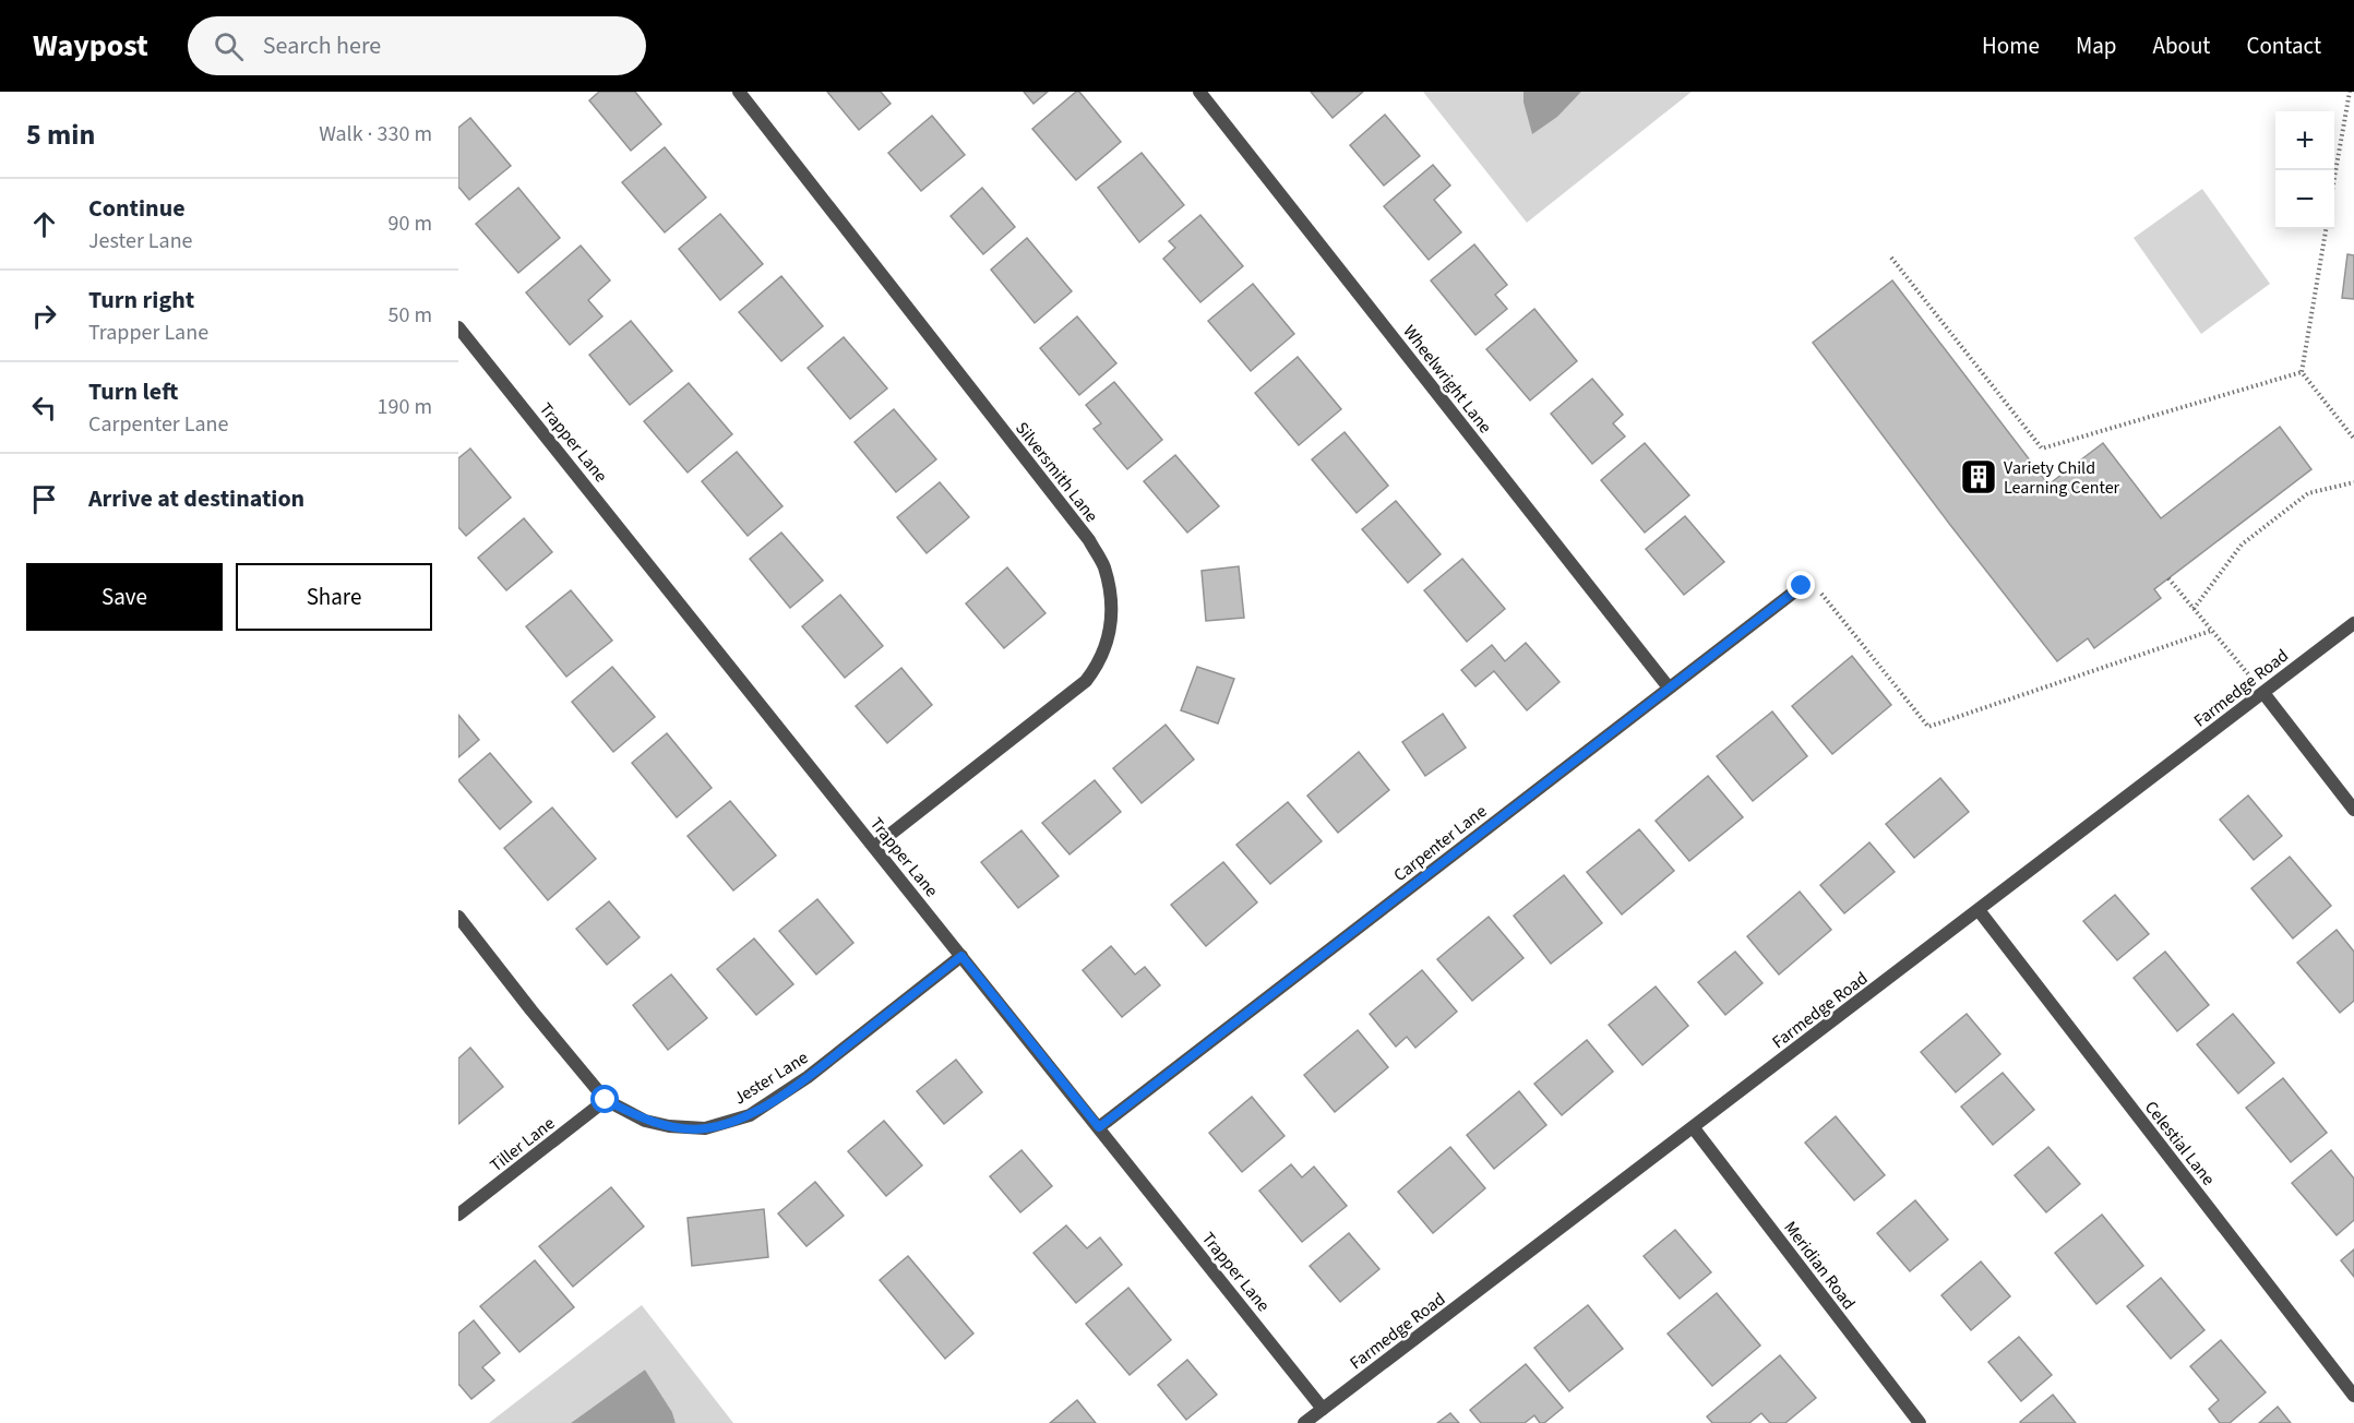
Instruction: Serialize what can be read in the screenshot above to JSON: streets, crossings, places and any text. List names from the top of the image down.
{
  "streets": {
    "street": [
      "Wheelwright Lane",
      "Trapper Lane",
      "Silversmith Lane",
      "Farmedge Road",
      "Carpenter Lane",
      "Jester Lane",
      "Celestial Lane",
      "Tiller Lane",
      "Meridian Road"
    ]
  },
  "crossings": [
    ["Wheelwright Lane", "Carpenter Lane"],
    ["Trapper Lane", "Silversmith Lane"],
    ["Trapper Lane", "Farmedge Road"],
    ["Trapper Lane", "Carpenter Lane"],
    ["Trapper Lane", "Jester Lane"],
    ["Farmedge Road", "Celestial Lane"],
    ["Farmedge Road", "Meridian Road"],
    ["Jester Lane", "Tiller Lane"]
  ],
  "places": {
    "building": ["Variety Child Learning Center"]
  },
  "page": {
    "header": "Waypost",
    "search": "Search here",
    "nav": [
      "Home",
      "Map",
      "About",
      "Contact"
    ],
    "heading": ["5 min", "Walk · 330 m"],
    "map_buttons": ["+", "−"],
    "list": [
      ["Continue", "Jester Lane", "90 m"],
      ["Turn right", "Trapper Lane", "50 m"],
      ["Turn left", "Carpenter Lane", "190 m"],
      "Arrive at destination"
    ],
    "buttons": ["Save", "Share"]
  }
}
